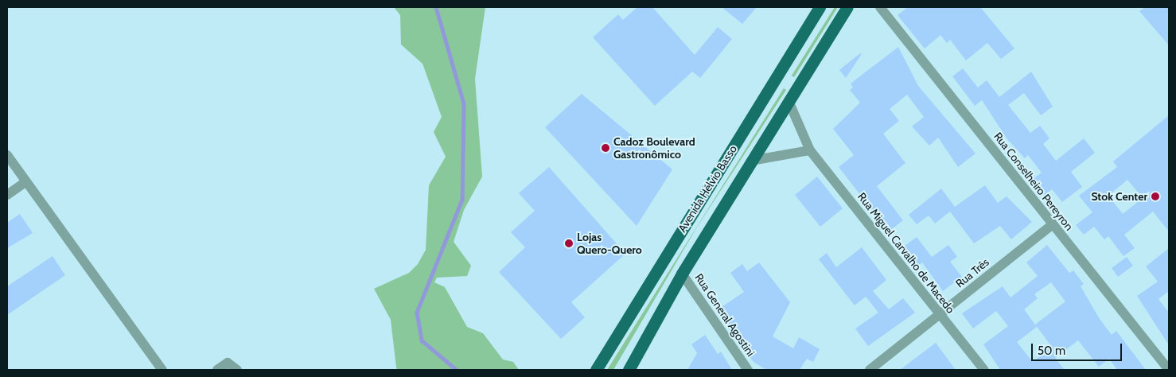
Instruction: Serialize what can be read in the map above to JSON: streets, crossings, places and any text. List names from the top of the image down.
{
  "streets": {
    "main road": ["Avenida Hélvio Basso"],
    "street": [
      "Rua Conselheiro Pereyron",
      "Rua Miguel Carvalho de Macedo",
      "Rua Três",
      "Rua General Agostini"
    ]
  },
  "crossings": [
    ["Rua Conselheiro Pereyron", "Rua Três"],
    ["Avenida Hélvio Basso", "Rua Miguel Carvalho de Macedo"],
    ["Avenida Hélvio Basso", "Rua General Agostini"],
    ["Rua Miguel Carvalho de Macedo", "Rua Três"]
  ],
  "places": ["Cadoz Boulevard Gastronômico", "Stok Center", "Lojas Quero-Quero"],
  "scale_bar": "50 m"
}
